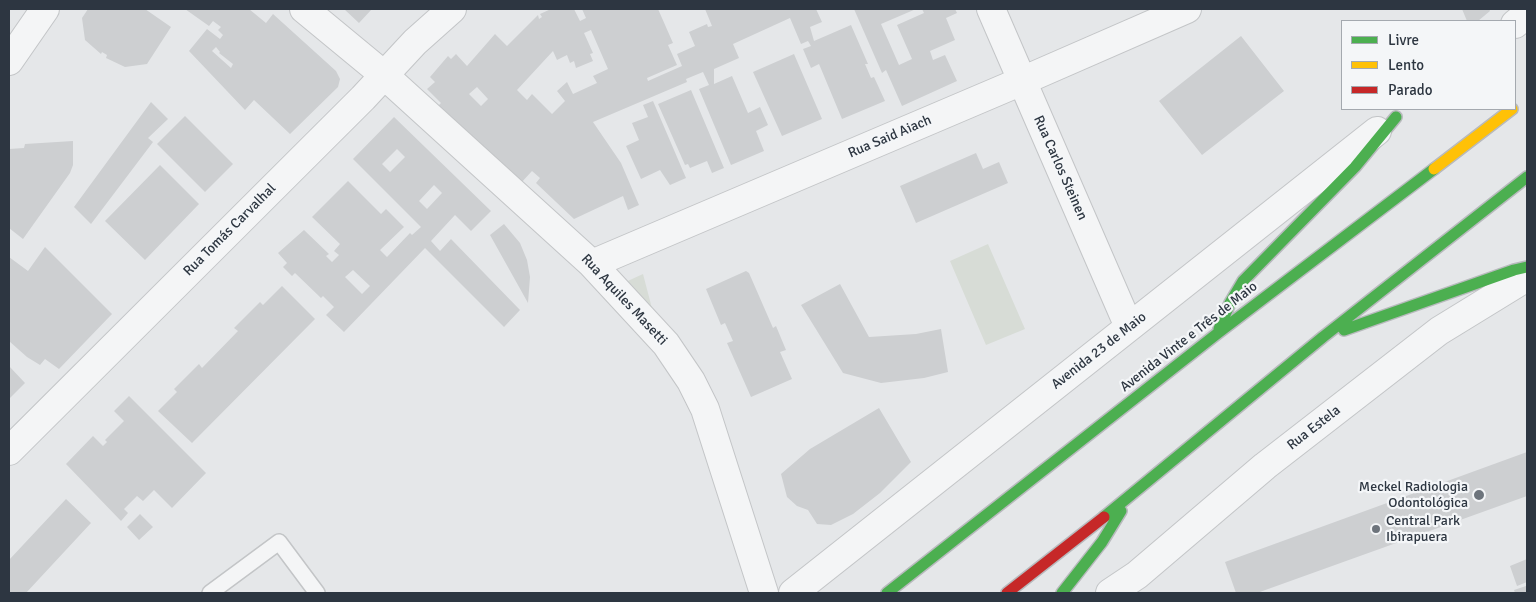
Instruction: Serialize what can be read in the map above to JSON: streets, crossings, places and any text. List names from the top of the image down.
{
  "streets": {
    "highway": ["Avenida Vinte e Três de Maio"],
    "street": [
      "Rua Said Aiach",
      "Rua Carlos Steinen",
      "Rua Tomás Carvalhal",
      "Rua Aquiles Masetti",
      "Avenida 23 de Maio",
      "Rua Estela"
    ]
  },
  "crossings": [
    ["Rua Said Aiach", "Rua Carlos Steinen"],
    ["Rua Said Aiach", "Rua Aquiles Masetti"],
    ["Rua Carlos Steinen", "Avenida 23 de Maio"],
    ["Rua Tomás Carvalhal", "Rua Aquiles Masetti"]
  ],
  "places": ["Meckel Radiologia Odontológica", "Central Park Ibirapuera"],
  "legend": ["Livre", "Lento", "Parado"]
}
